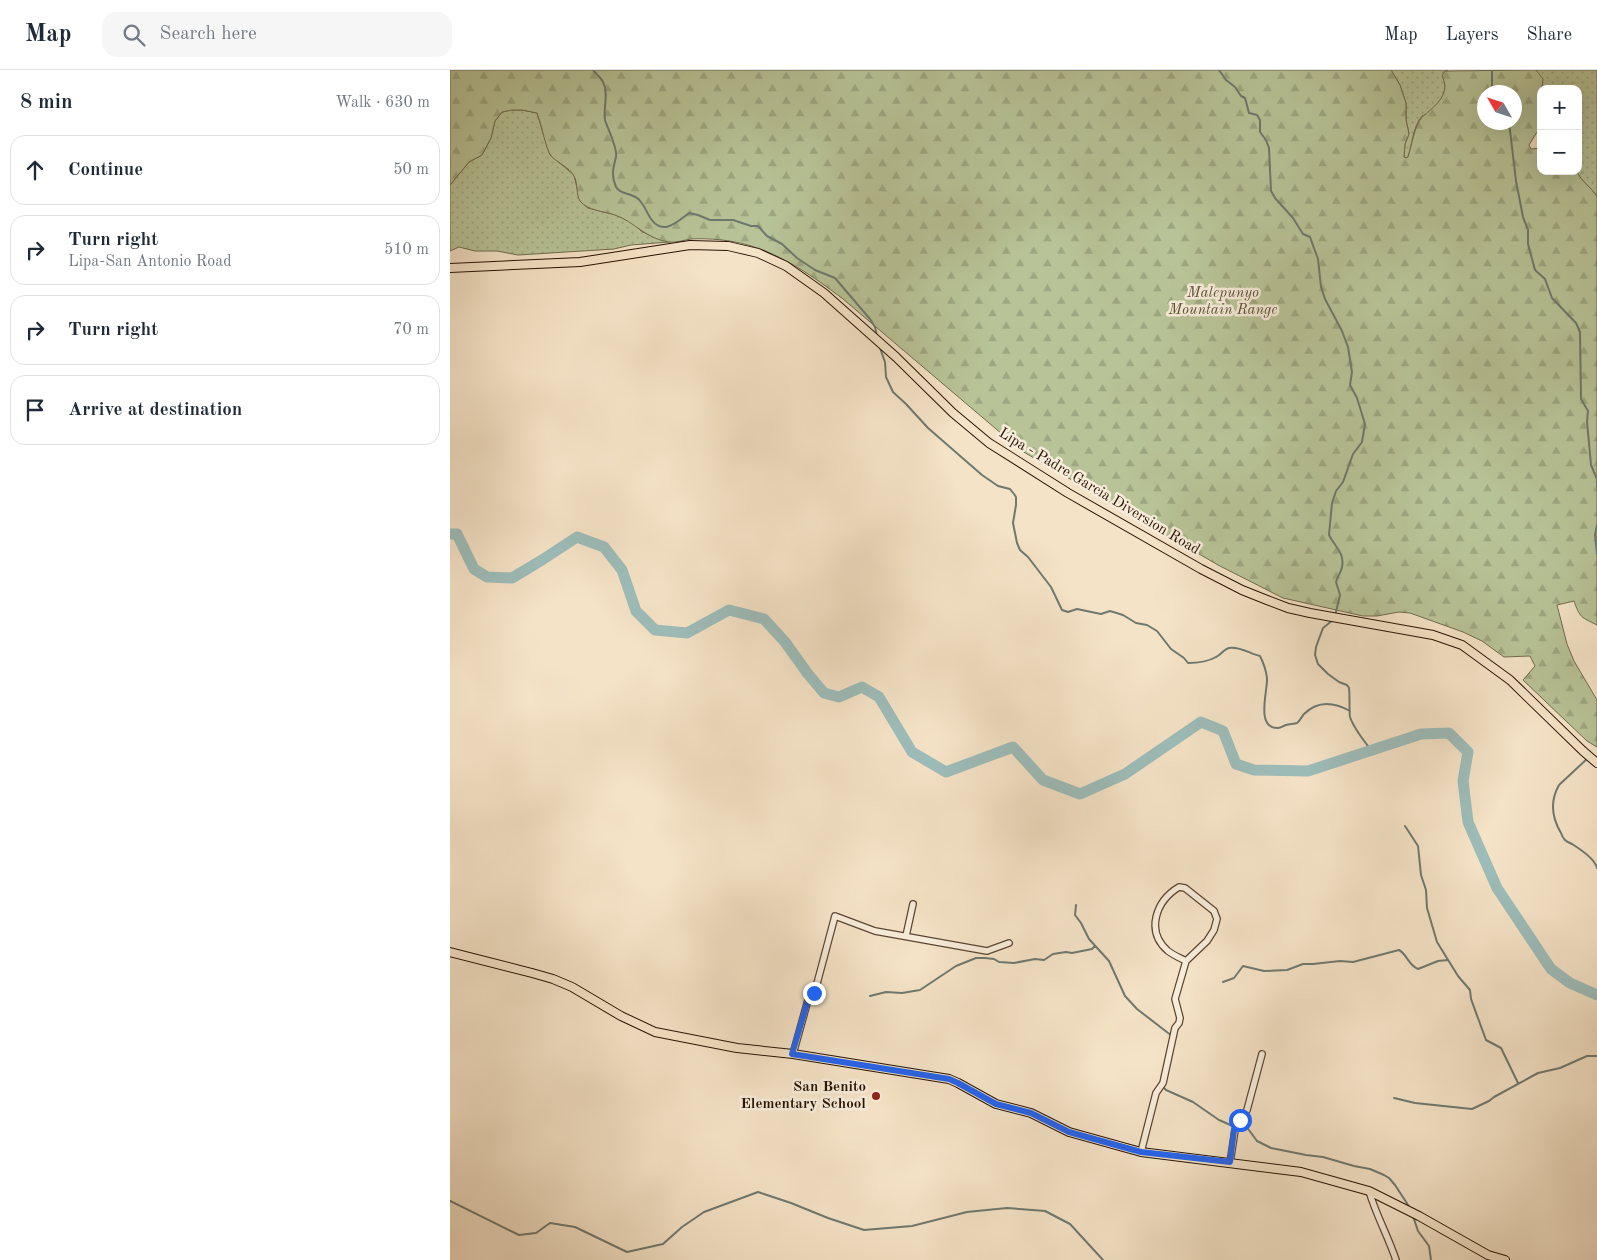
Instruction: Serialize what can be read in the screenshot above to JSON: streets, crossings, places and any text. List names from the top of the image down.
{
  "streets": {
    "main road": ["Lipa - Padre Garcia Diversion Road"]
  },
  "parks": ["Malepunyo Mountain Range"],
  "places": ["San Benito Elementary School"],
  "north": "top left",
  "page": {
    "header": "Map",
    "search": "Search here",
    "nav": ["Map", "Layers", "Share"],
    "heading": ["8 min", "Walk · 630 m"],
    "map_buttons": ["+", "−"],
    "list": [
      ["Continue", "50 m"],
      ["Turn right", "Lipa-San Antonio Road", "510 m"],
      ["Turn right", "70 m"],
      "Arrive at destination"
    ]
  }
}
